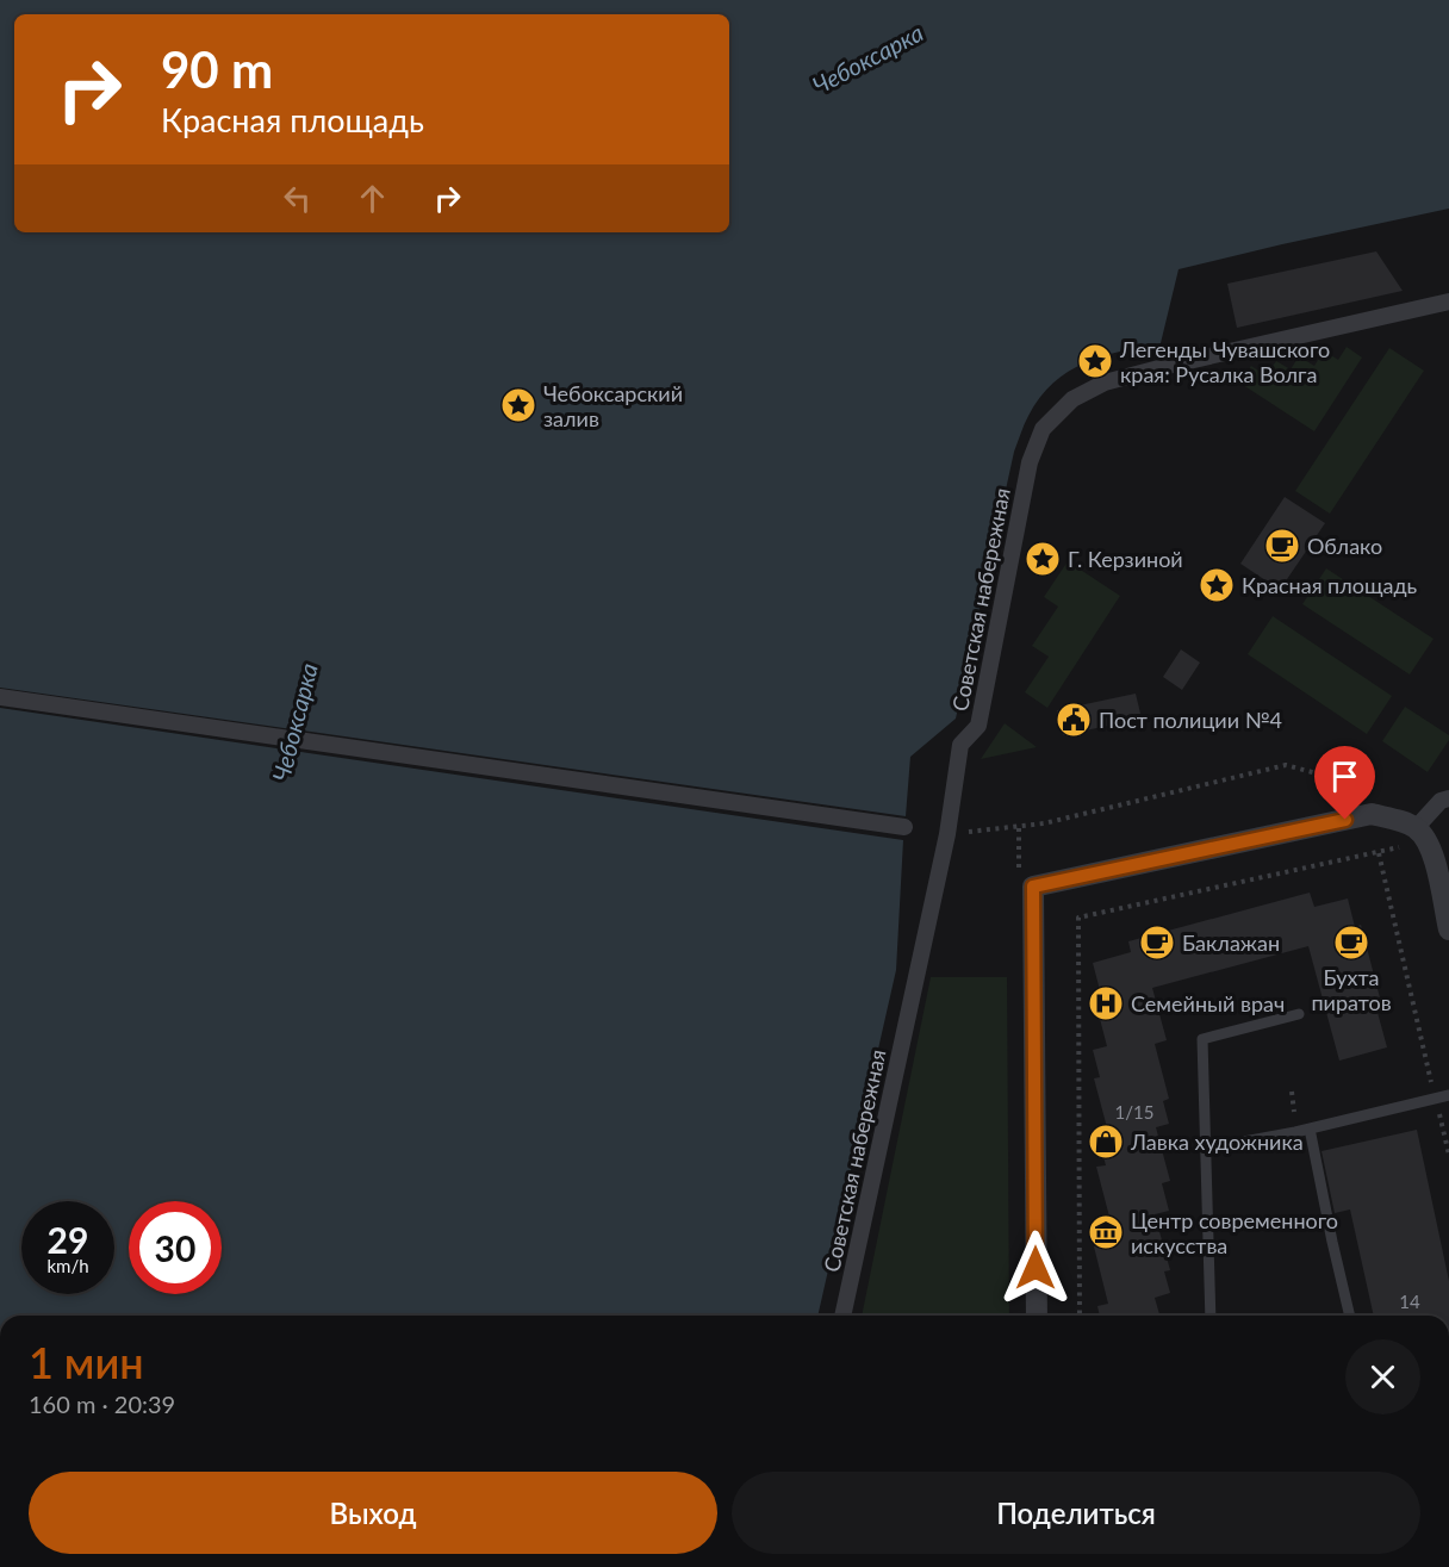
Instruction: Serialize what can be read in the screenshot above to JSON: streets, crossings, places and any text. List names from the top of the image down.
{
  "streets": {
    "street": ["Советская набережная"]
  },
  "water": ["Чебоксарка"],
  "places": {
    "place": [
      "Легенды Чувашского края: Русалка Волга",
      "Чебоксарский залив",
      "Г. Керзиной",
      "Красная площадь"
    ],
    "cafe": ["Облако", "Баклажан", "Бухта пиратов"],
    "public building": ["Пост полиции №4"],
    "hospital": ["Семейный врач"],
    "shop": ["Лавка художника"],
    "museum": ["Центр современного искусства"]
  },
  "house_numbers": ["1/15", "14"],
  "page": {
    "turn": ["90 m", "Красная площадь"],
    "speed": "29 km/h",
    "limit": "30",
    "heading": ["1 мин", "160 m · 20:39"],
    "buttons": ["Выход", "Поделиться"]
  }
}
